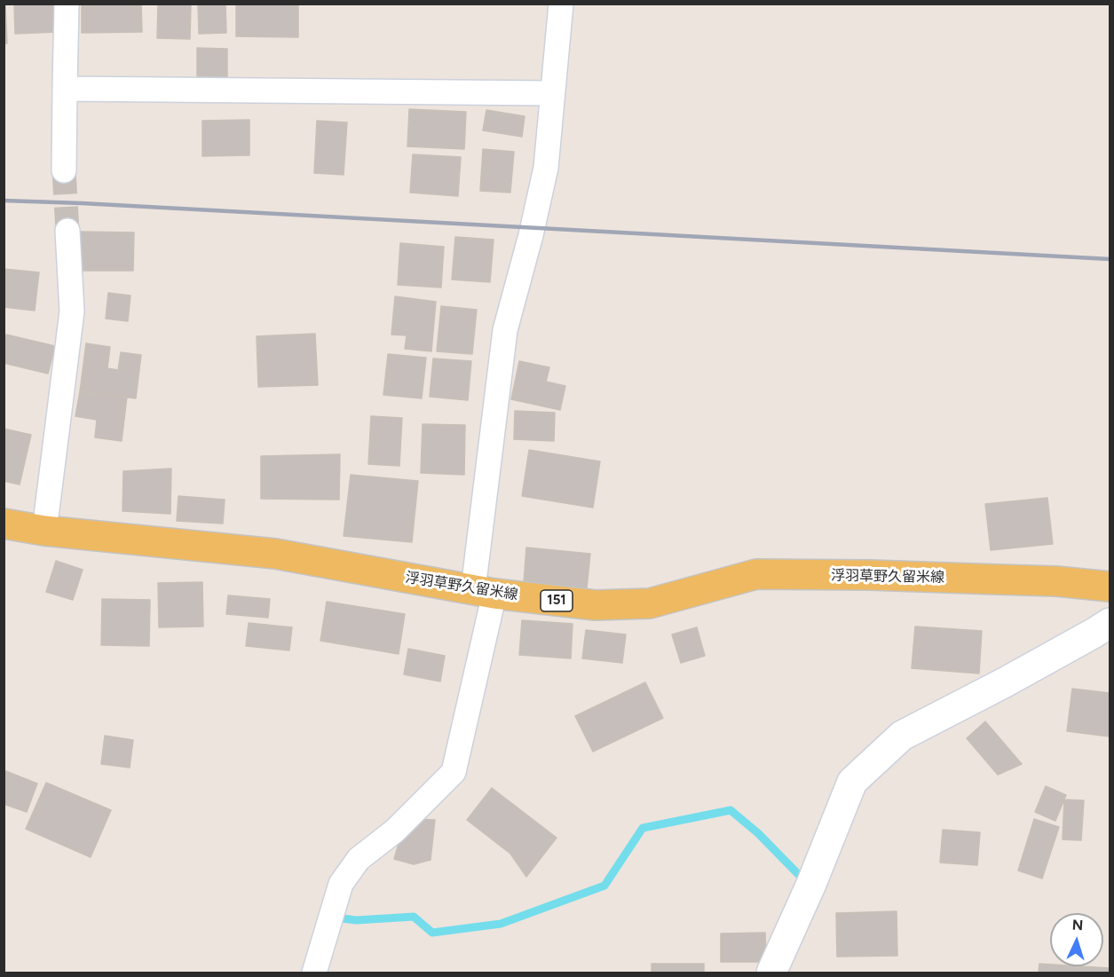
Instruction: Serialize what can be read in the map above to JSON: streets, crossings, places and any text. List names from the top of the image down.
{
  "streets": {
    "main road": ["浮羽草野久留米線", "151"]
  },
  "north": "top"
}
